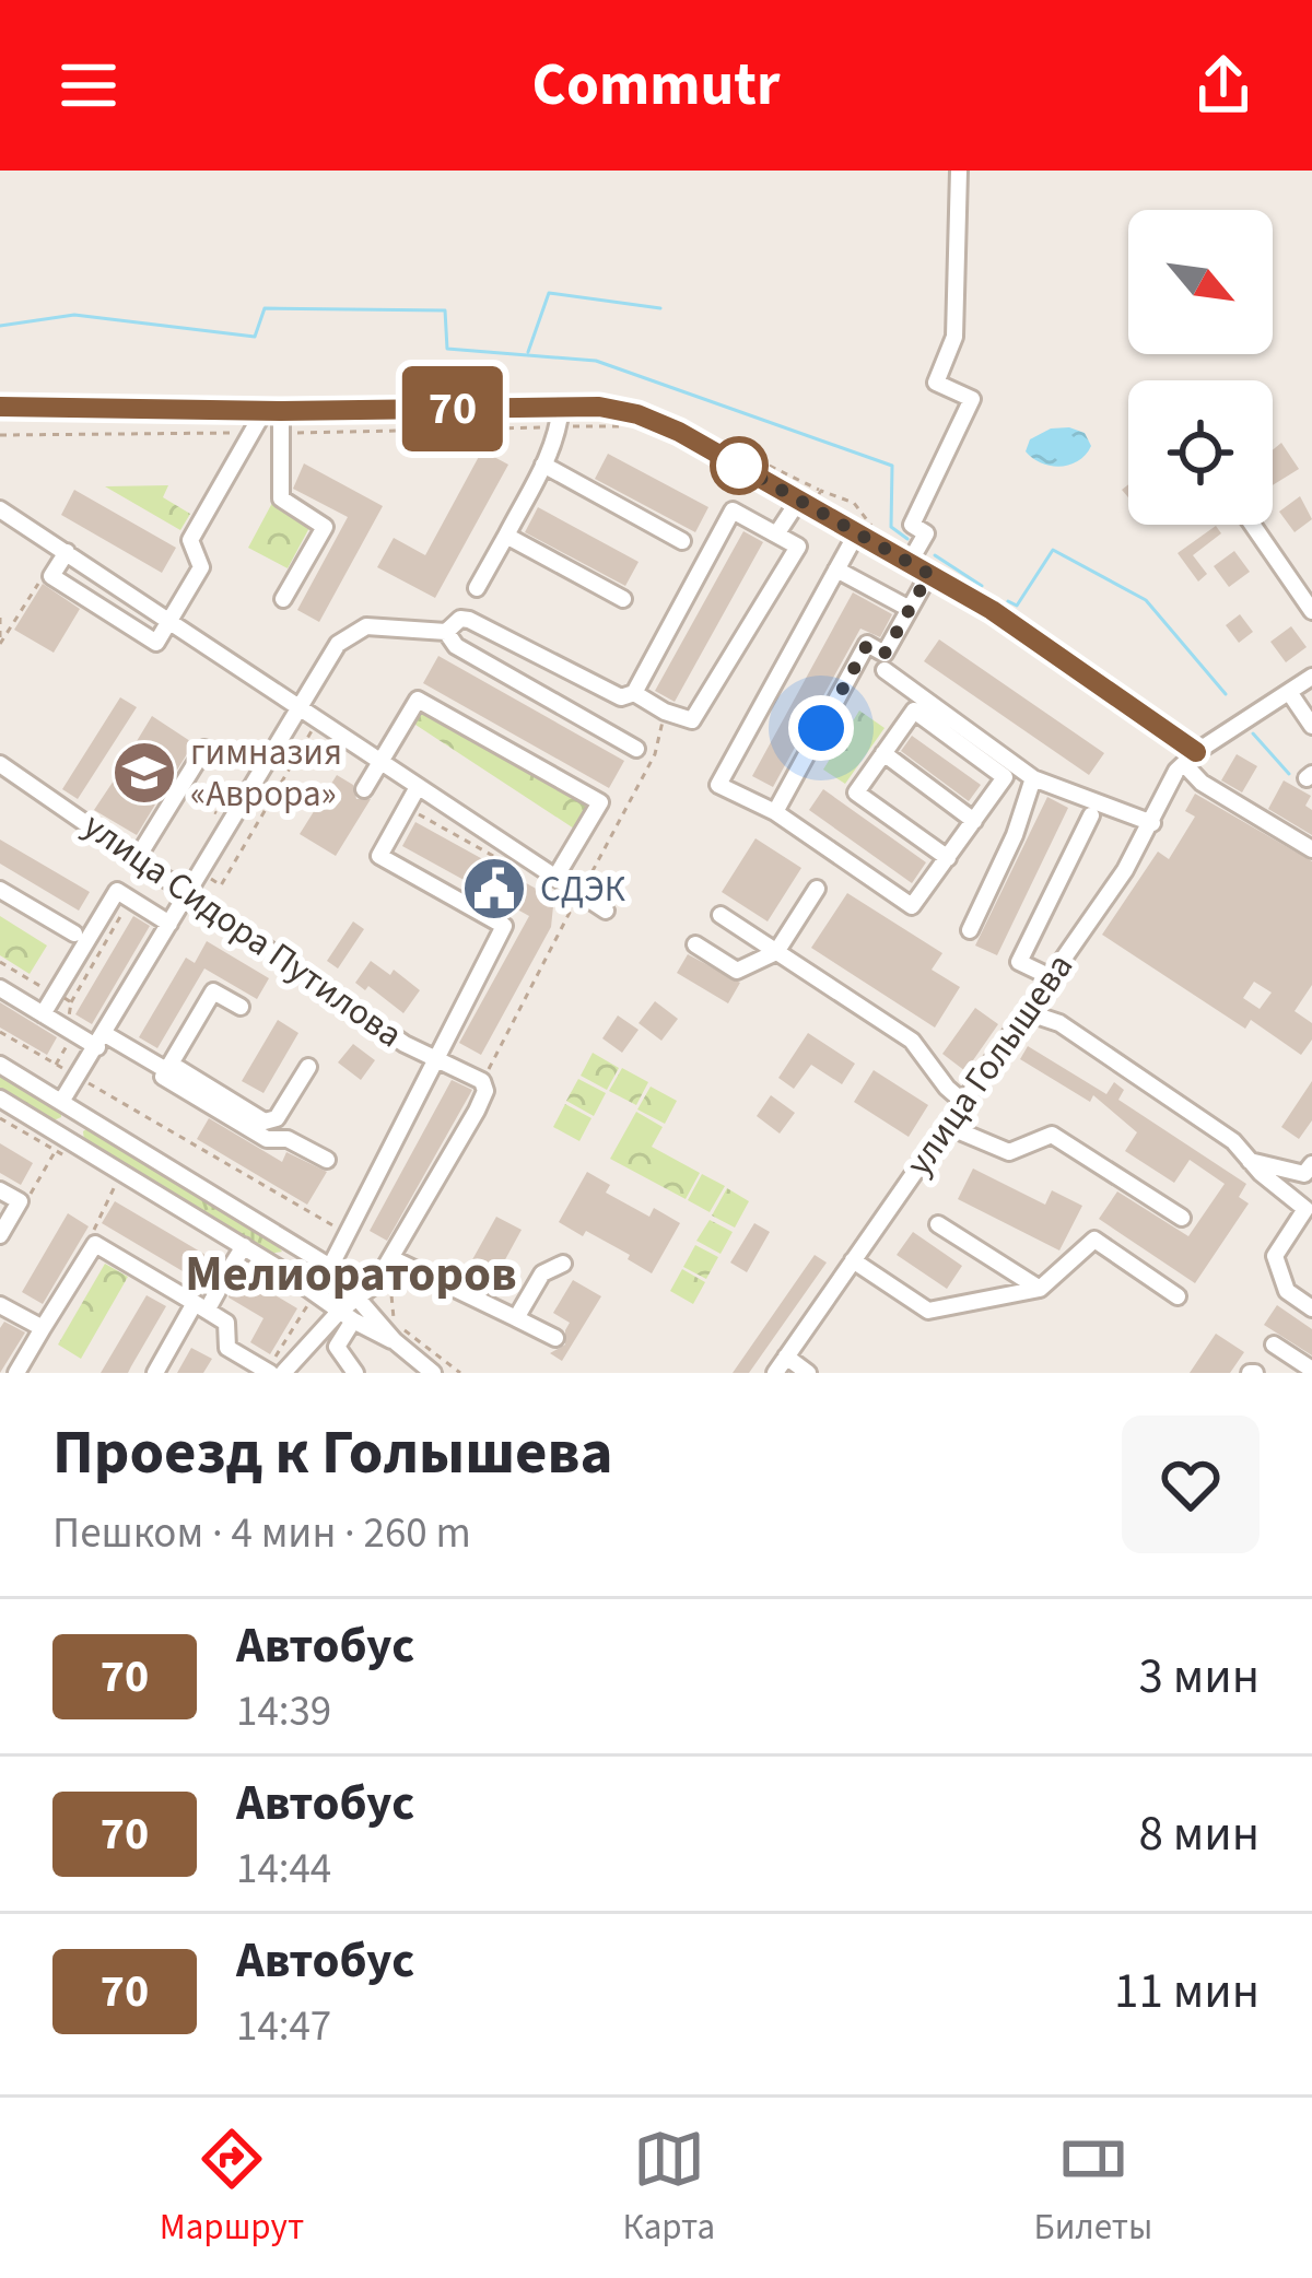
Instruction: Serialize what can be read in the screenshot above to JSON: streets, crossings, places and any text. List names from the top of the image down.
{
  "streets": {
    "street": ["улица Сидора Путилова", "улица Голышева"]
  },
  "districts": ["Мелиораторов"],
  "places": {
    "school or university": ["гимназия «Аврора»"],
    "public building": ["СДЭК"]
  },
  "lines": ["bus line 70"],
  "north": "bottom right",
  "page": {
    "header": "Commutr",
    "on_map": "70",
    "heading": ["Проезд к Голышева", "Пешком · 4 мин · 260 m"],
    "list": [
      {
        "mark": "70",
        "name": "Автобус",
        "note": "14:39",
        "value": "3 мин"
      },
      {
        "mark": "70",
        "name": "Автобус",
        "note": "14:44",
        "value": "8 мин"
      },
      {
        "mark": "70",
        "name": "Автобус",
        "note": "14:47",
        "value": "11 мин"
      }
    ],
    "tabs": ["Маршрут", "Карта", "Билеты"]
  }
}
